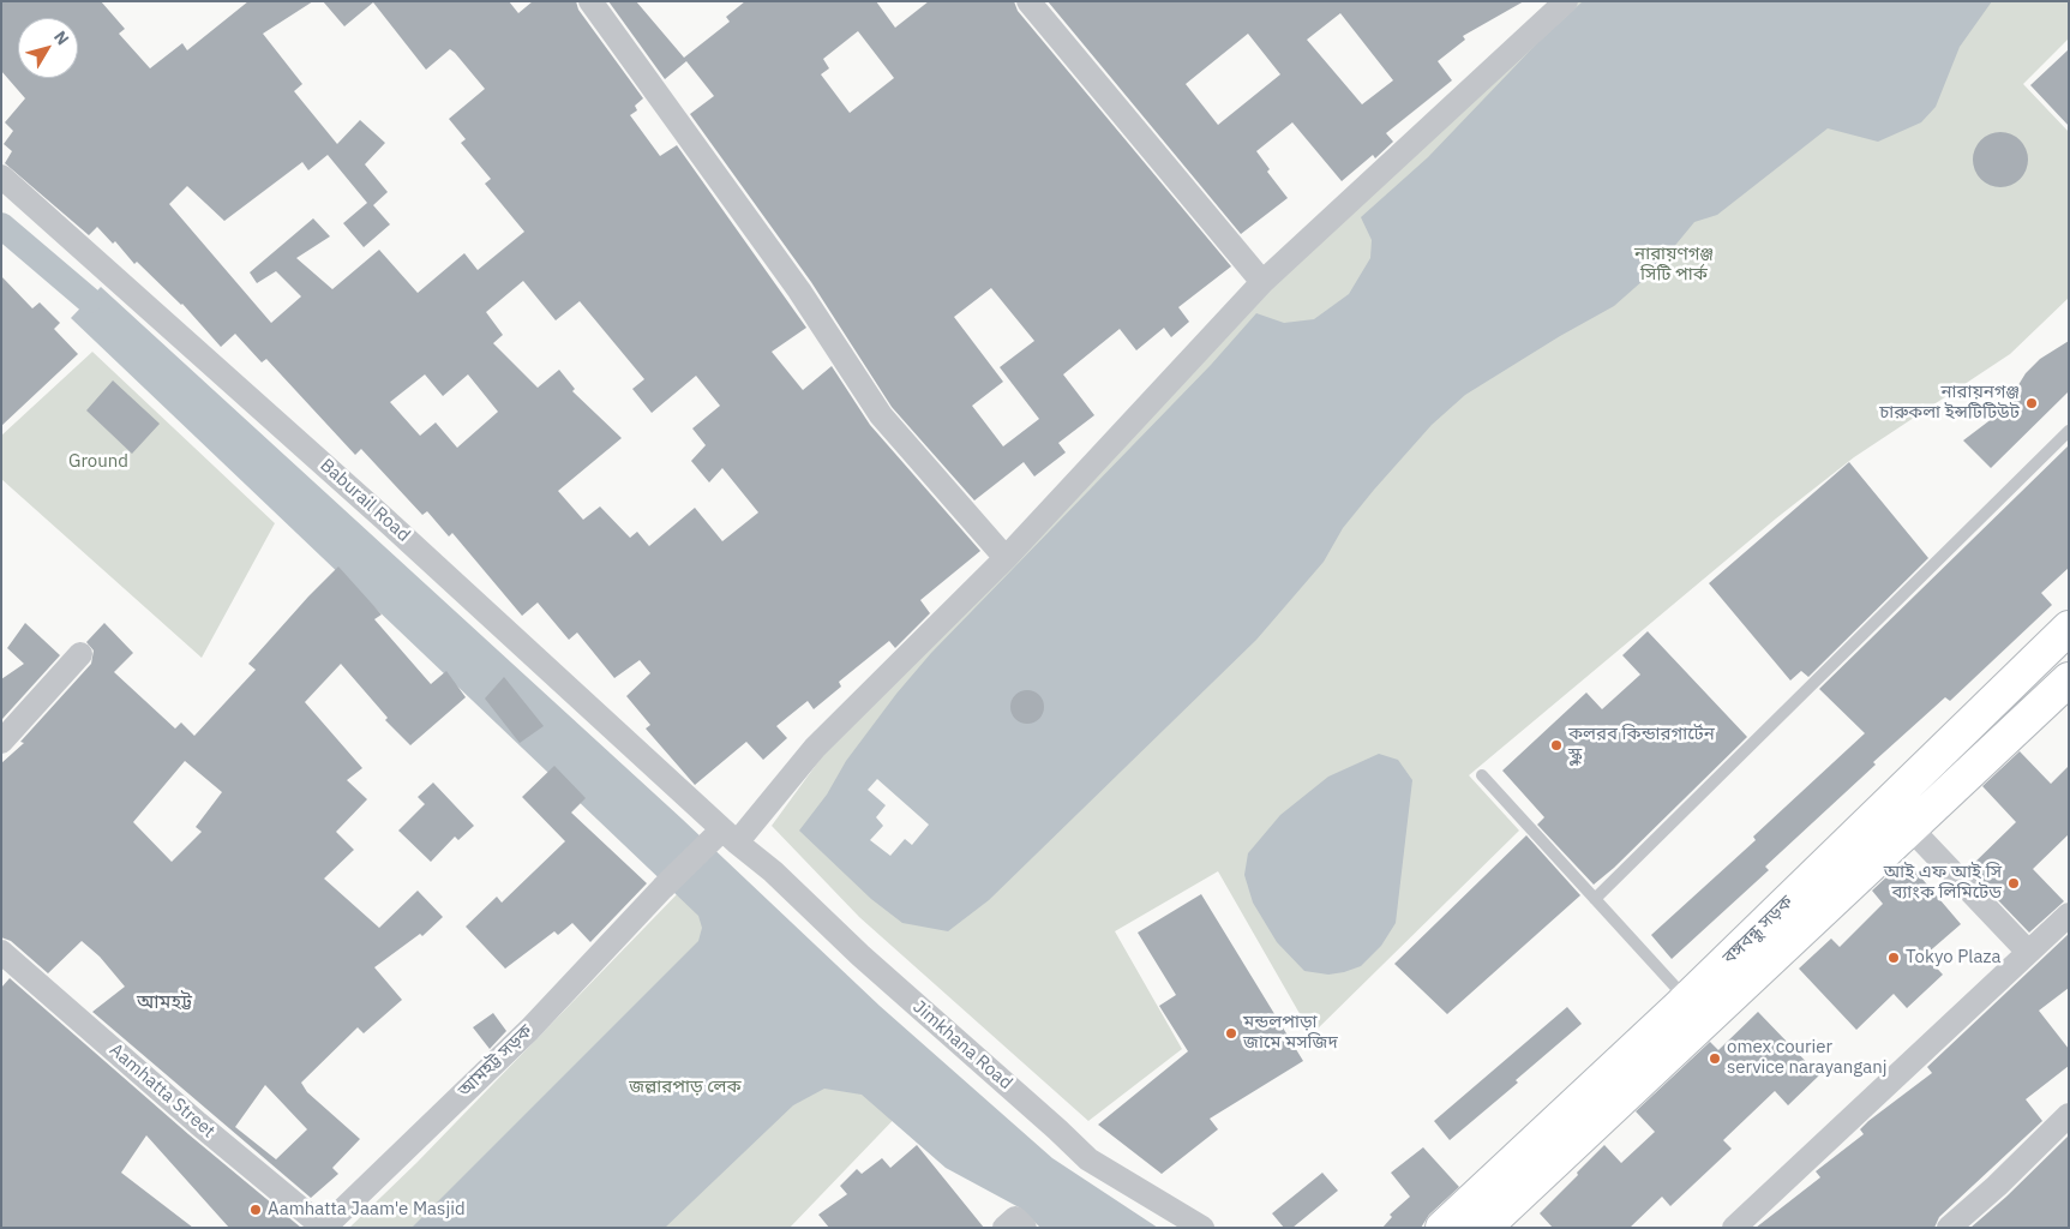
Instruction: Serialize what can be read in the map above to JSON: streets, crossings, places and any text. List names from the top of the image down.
{
  "streets": {
    "main road": ["বঙ্গবন্ধু সড়ক"],
    "street": [
      "Baburail Road",
      "Jimkhana Road",
      "আমহট্ট সড়ক",
      "Aamhatta Street"
    ]
  },
  "crossings": [
    ["Baburail Road", "Jimkhana Road"],
    ["Baburail Road", "আমহট্ট সড়ক"],
    ["Jimkhana Road", "আমহট্ট সড়ক"],
    ["আমহট্ট সড়ক", "Aamhatta Street"]
  ],
  "districts": ["আমহট্ট"],
  "parks": ["নারায়ণগঞ্জ সিটি পার্ক", "Ground", "জল্লারপাড় লেক"],
  "places": [
    "নারায়নগঞ্জ চারুকলা ইন্সটিটিউট",
    "কলরব কিন্ডারগার্টেন স্কুল",
    "আই এফ আই সি ব্যাংক লিমিটেড",
    "Tokyo Plaza",
    "মন্ডলপাড়া জামে মসজিদ",
    "omex courier service narayanganj",
    "Aamhatta Jaam'e Masjid"
  ],
  "north": "top right"
}
